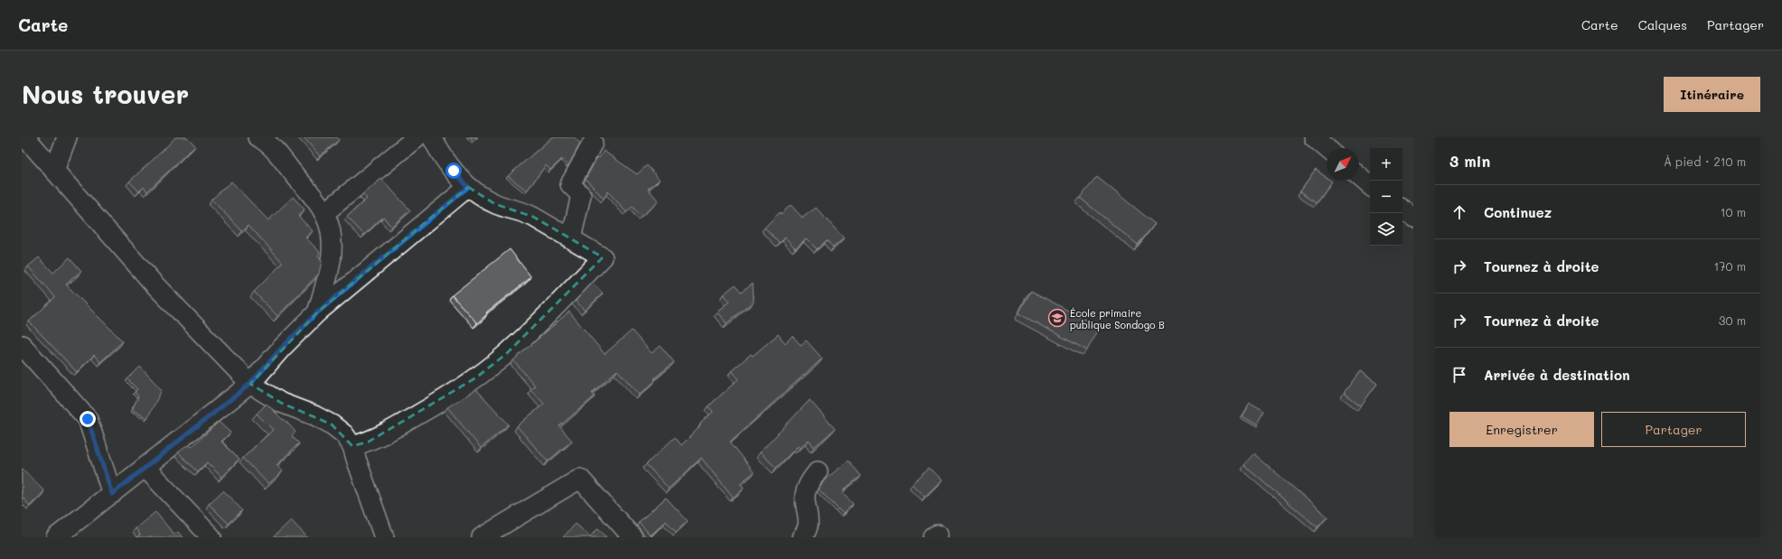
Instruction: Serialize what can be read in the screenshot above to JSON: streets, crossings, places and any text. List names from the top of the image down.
{
  "places": {
    "school or university": ["École primaire publique Sondogo B"]
  },
  "north": "top right",
  "page": {
    "header": "Carte",
    "nav": ["Carte", "Calques", "Partager"],
    "buttons": [
      "Itinéraire",
      ["Enregistrer", "Partager"]
    ],
    "title": "Nous trouver",
    "heading": ["3 min", "À pied · 210 m"],
    "map_buttons": ["+", "−"],
    "list": [
      ["Continuez", "10 m"],
      ["Tournez à droite", "170 m"],
      ["Tournez à droite", "30 m"],
      "Arrivée à destination"
    ]
  }
}
